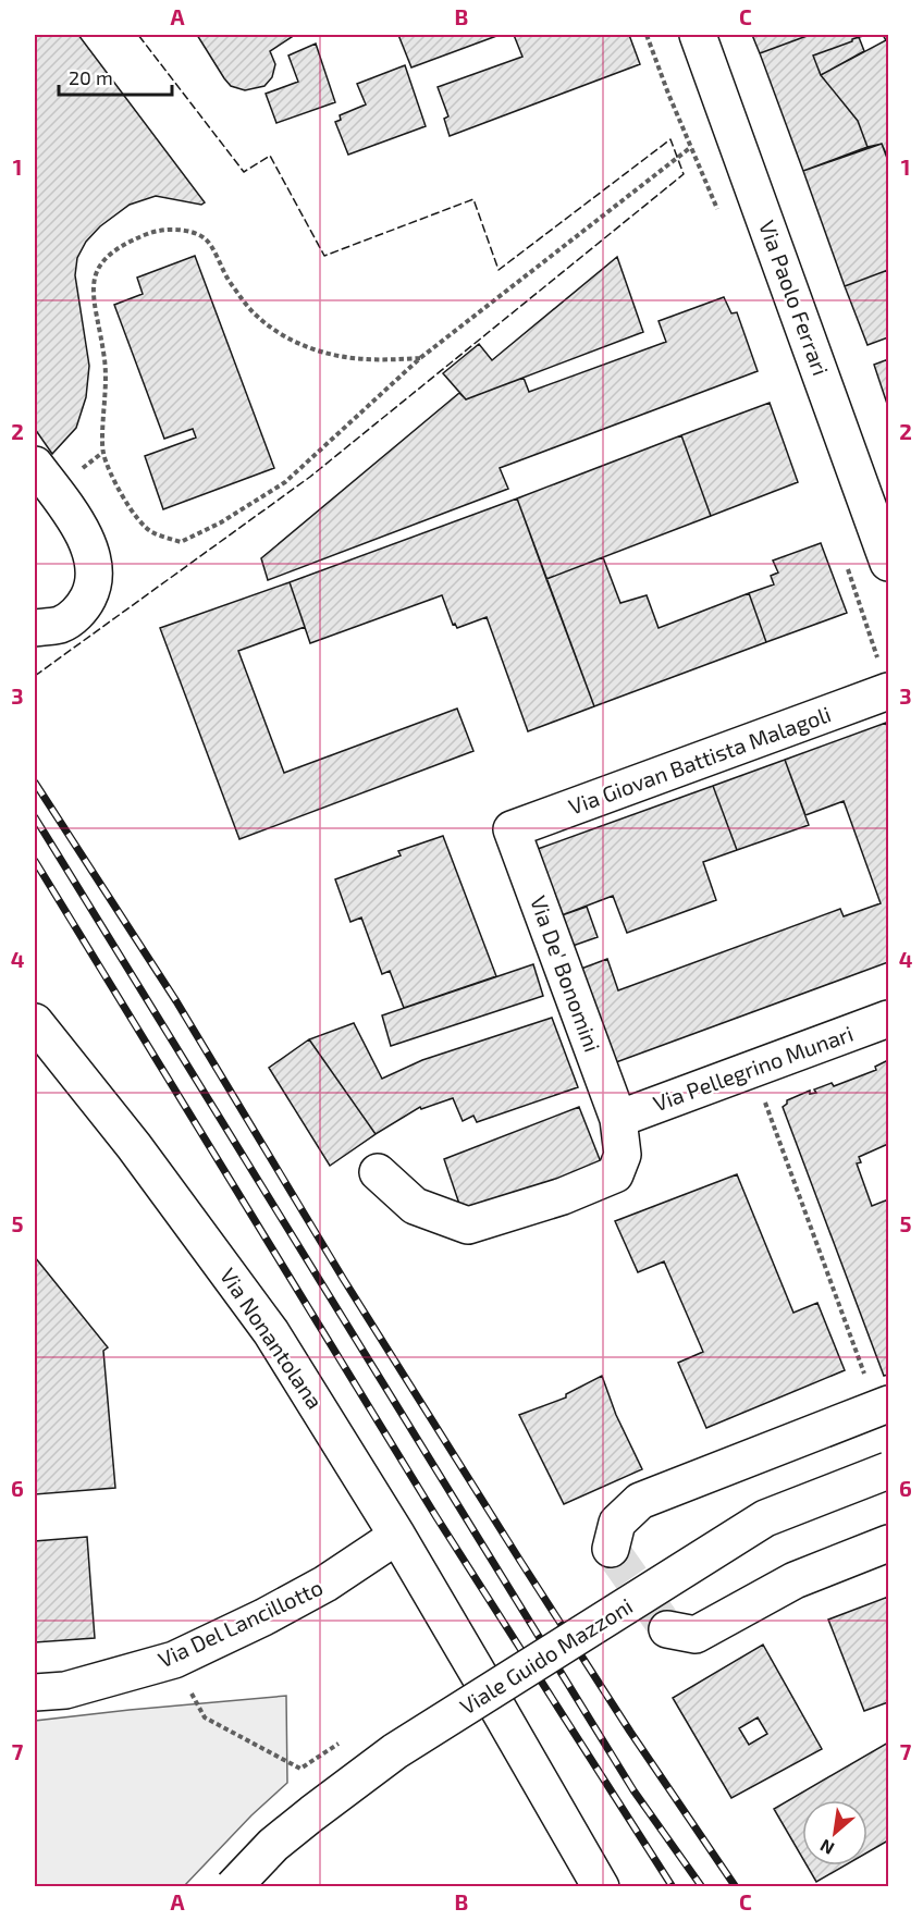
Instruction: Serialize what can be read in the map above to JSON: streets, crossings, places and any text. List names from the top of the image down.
{
  "streets": {
    "street": [
      "Via Paolo Ferrari",
      "Via Giovan Battista Malagoli",
      "Via De' Bonomini",
      "Via Pellegrino Munari",
      "Via Nonantolana",
      "Via Del Lancillotto",
      "Viale Guido Mazzoni"
    ]
  },
  "crossings": [
    ["Via Giovan Battista Malagoli", "Via De' Bonomini"],
    ["Via De' Bonomini", "Via Pellegrino Munari"],
    ["Via Nonantolana", "Via Del Lancillotto"]
  ],
  "scale_bar": "20 m",
  "north": "bottom left",
  "grid": {
    "columns": ["A", "B", "C"],
    "rows": [
      "1",
      "2",
      "3",
      "4",
      "5",
      "6",
      "7"
    ]
  }
}
